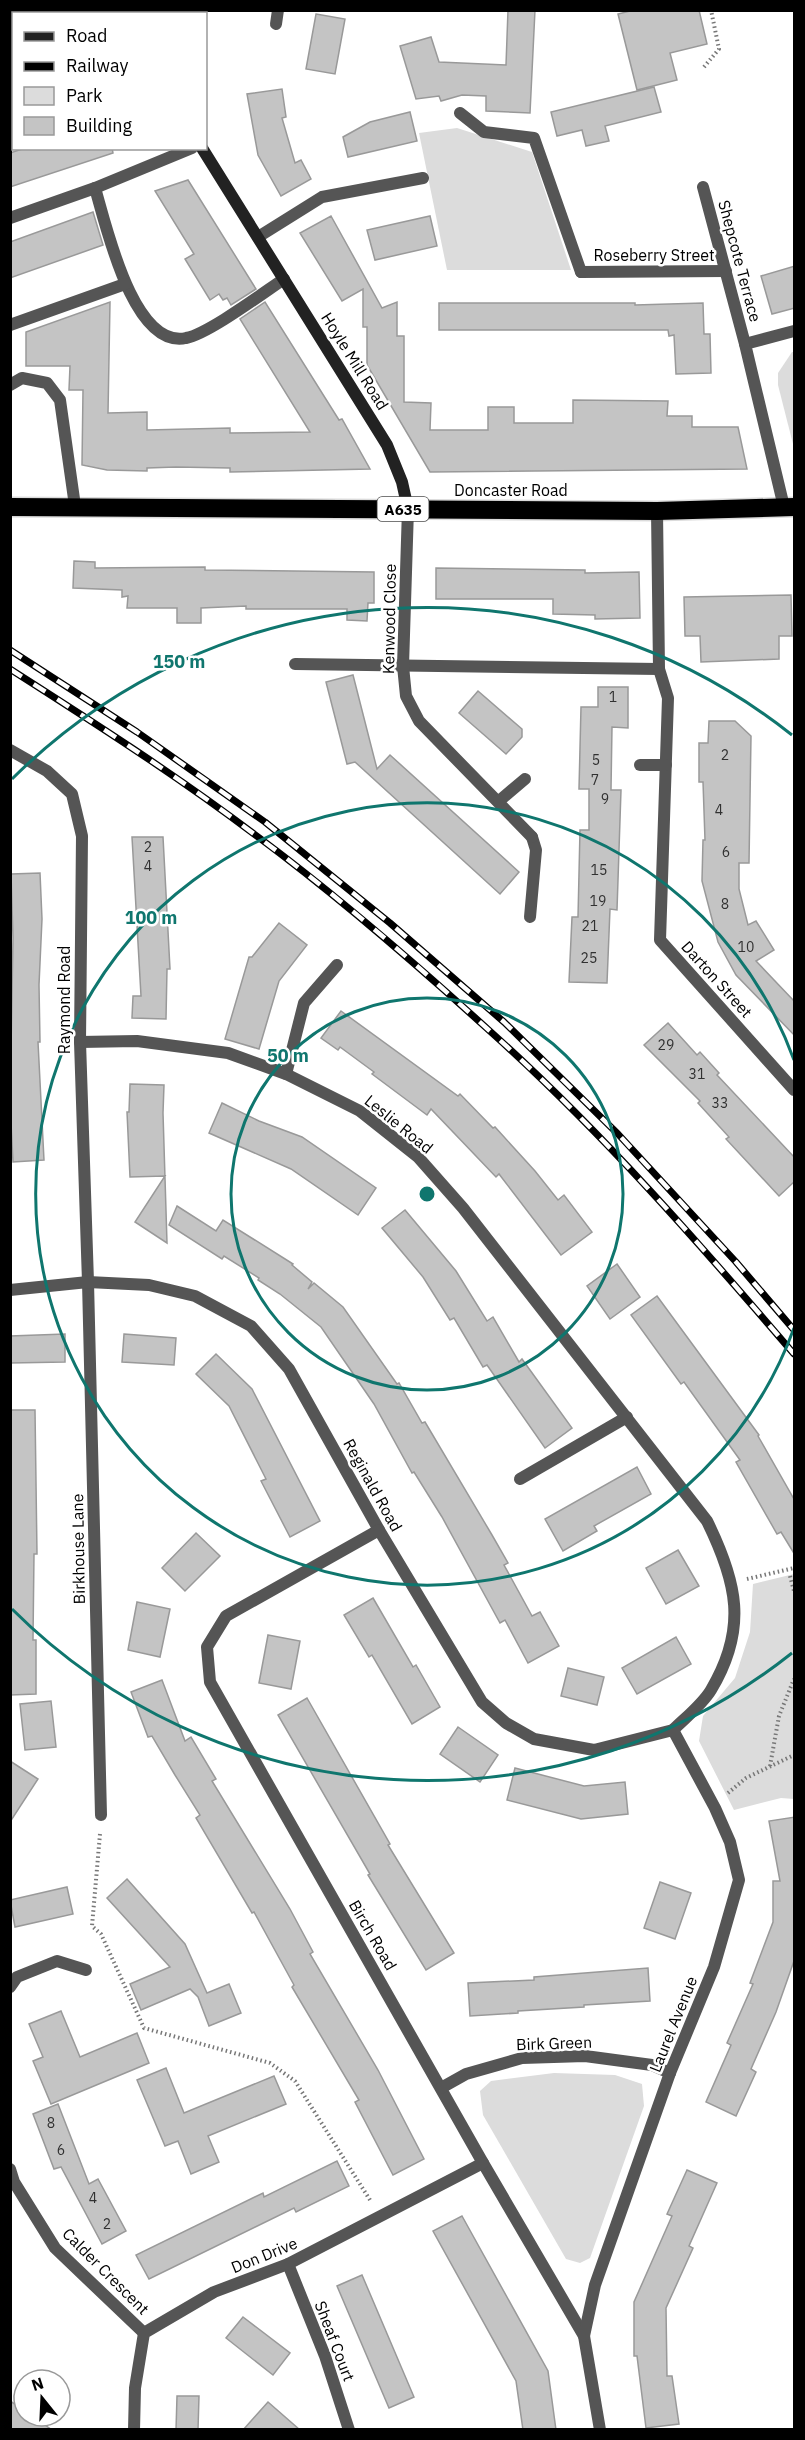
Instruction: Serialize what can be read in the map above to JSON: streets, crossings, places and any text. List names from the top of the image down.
{
  "streets": {
    "highway": ["Doncaster Road", "A635"],
    "street": [
      "Roseberry Street",
      "Shepcote Terrace",
      "Hoyle Mill Road",
      "Kenwood Close",
      "Darton Street",
      "Raymond Road",
      "Leslie Road",
      "Reginald Road",
      "Birkhouse Lane",
      "Birch Road",
      "Laurel Avenue",
      "Birk Green",
      "Don Drive",
      "Calder Crescent",
      "Sheaf Court"
    ]
  },
  "crossings": [
    ["Roseberry Street", "Shepcote Terrace"],
    ["Shepcote Terrace", "Doncaster Road"],
    ["Hoyle Mill Road", "Doncaster Road"],
    ["Hoyle Mill Road", "Kenwood Close"],
    ["Doncaster Road", "Kenwood Close"],
    ["Doncaster Road", "Darton Street"],
    ["Raymond Road", "Leslie Road"],
    ["Raymond Road", "Reginald Road"],
    ["Raymond Road", "Birkhouse Lane"],
    ["Leslie Road", "Reginald Road"],
    ["Leslie Road", "Laurel Avenue"],
    ["Reginald Road", "Birkhouse Lane"],
    ["Reginald Road", "Birch Road"],
    ["Reginald Road", "Laurel Avenue"],
    ["Birch Road", "Laurel Avenue"],
    ["Birch Road", "Birk Green"],
    ["Birch Road", "Don Drive"],
    ["Laurel Avenue", "Birk Green"],
    ["Don Drive", "Calder Crescent"],
    ["Don Drive", "Sheaf Court"]
  ],
  "house_numbers": [
    "1",
    "2",
    "5",
    "7",
    "9",
    "4",
    "2",
    "6",
    "4",
    "15",
    "19",
    "8",
    "21",
    "10",
    "25",
    "29",
    "31",
    "33",
    "8",
    "6",
    "4",
    "2"
  ],
  "legend": [
    "Road",
    "Railway",
    "Park",
    "Building"
  ],
  "north": "top",
  "rings": ["150 m", "100 m", "50 m"]
}
